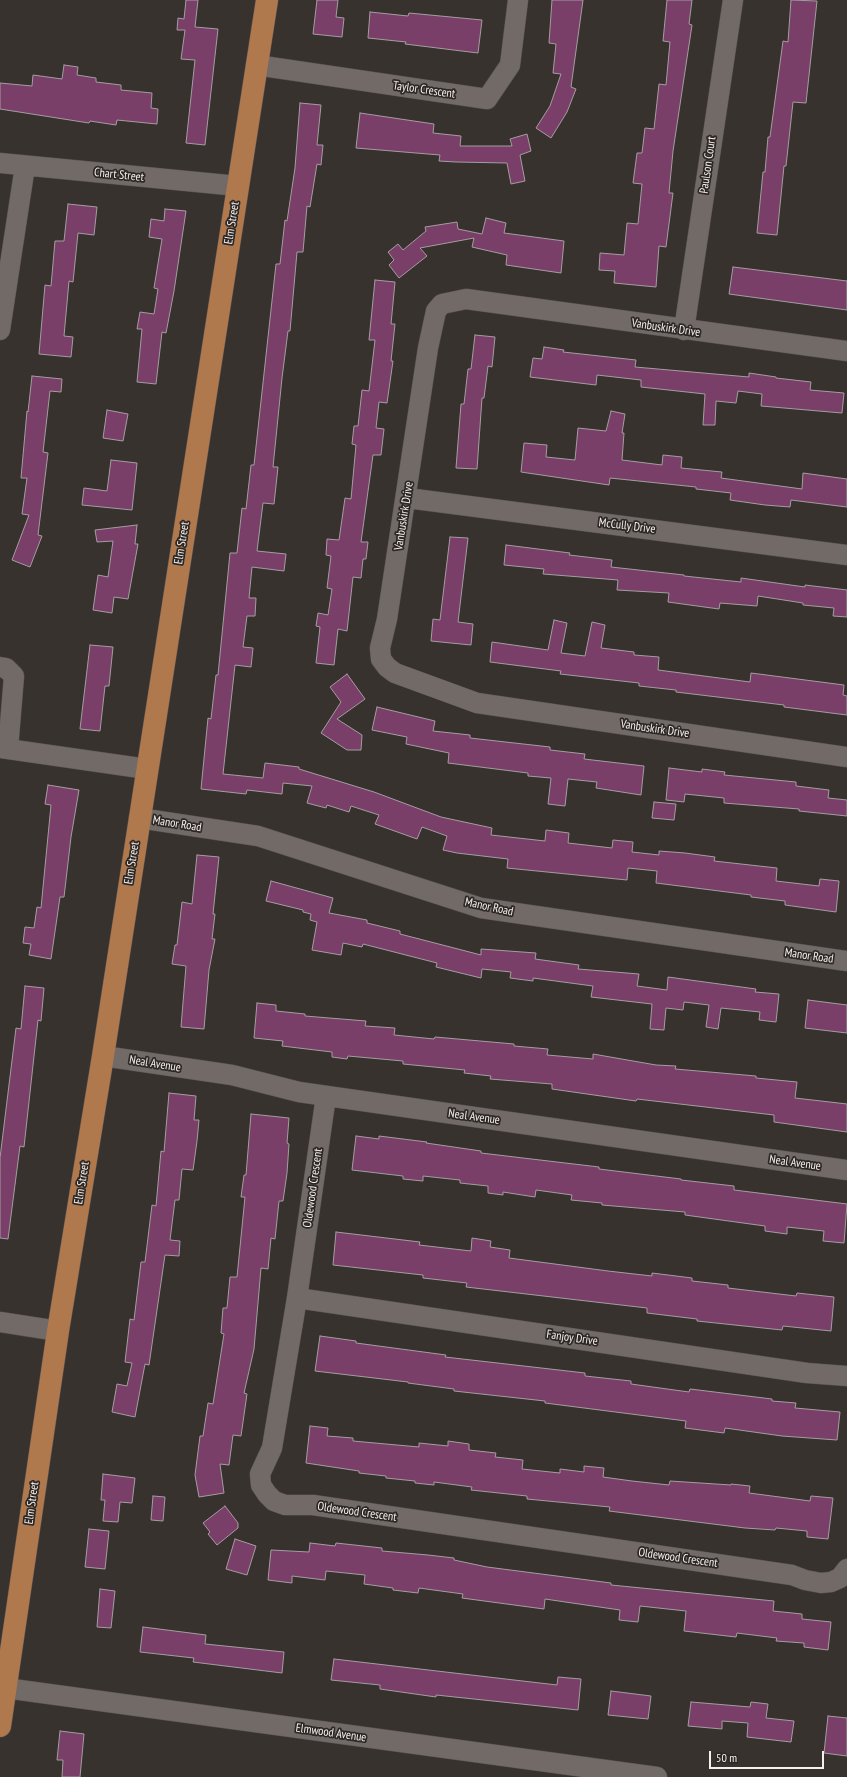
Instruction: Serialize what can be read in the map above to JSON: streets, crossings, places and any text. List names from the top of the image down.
{
  "streets": {
    "main road": ["Elm Street"],
    "street": [
      "Taylor Crescent",
      "Paulson Court",
      "Chart Street",
      "Vanbuskirk Drive",
      "McCully Drive",
      "Manor Road",
      "Neal Avenue",
      "Oldewood Crescent",
      "Fanjoy Drive",
      "Elmwood Avenue"
    ]
  },
  "crossings": [
    ["Taylor Crescent", "Elm Street"],
    ["Paulson Court", "Vanbuskirk Drive"],
    ["Chart Street", "Elm Street"],
    ["Elm Street", "Manor Road"],
    ["Elm Street", "Neal Avenue"],
    ["Elm Street", "Elmwood Avenue"],
    ["Vanbuskirk Drive", "McCully Drive"],
    ["Neal Avenue", "Oldewood Crescent"],
    ["Oldewood Crescent", "Fanjoy Drive"]
  ],
  "scale_bar": "50 m"
}
